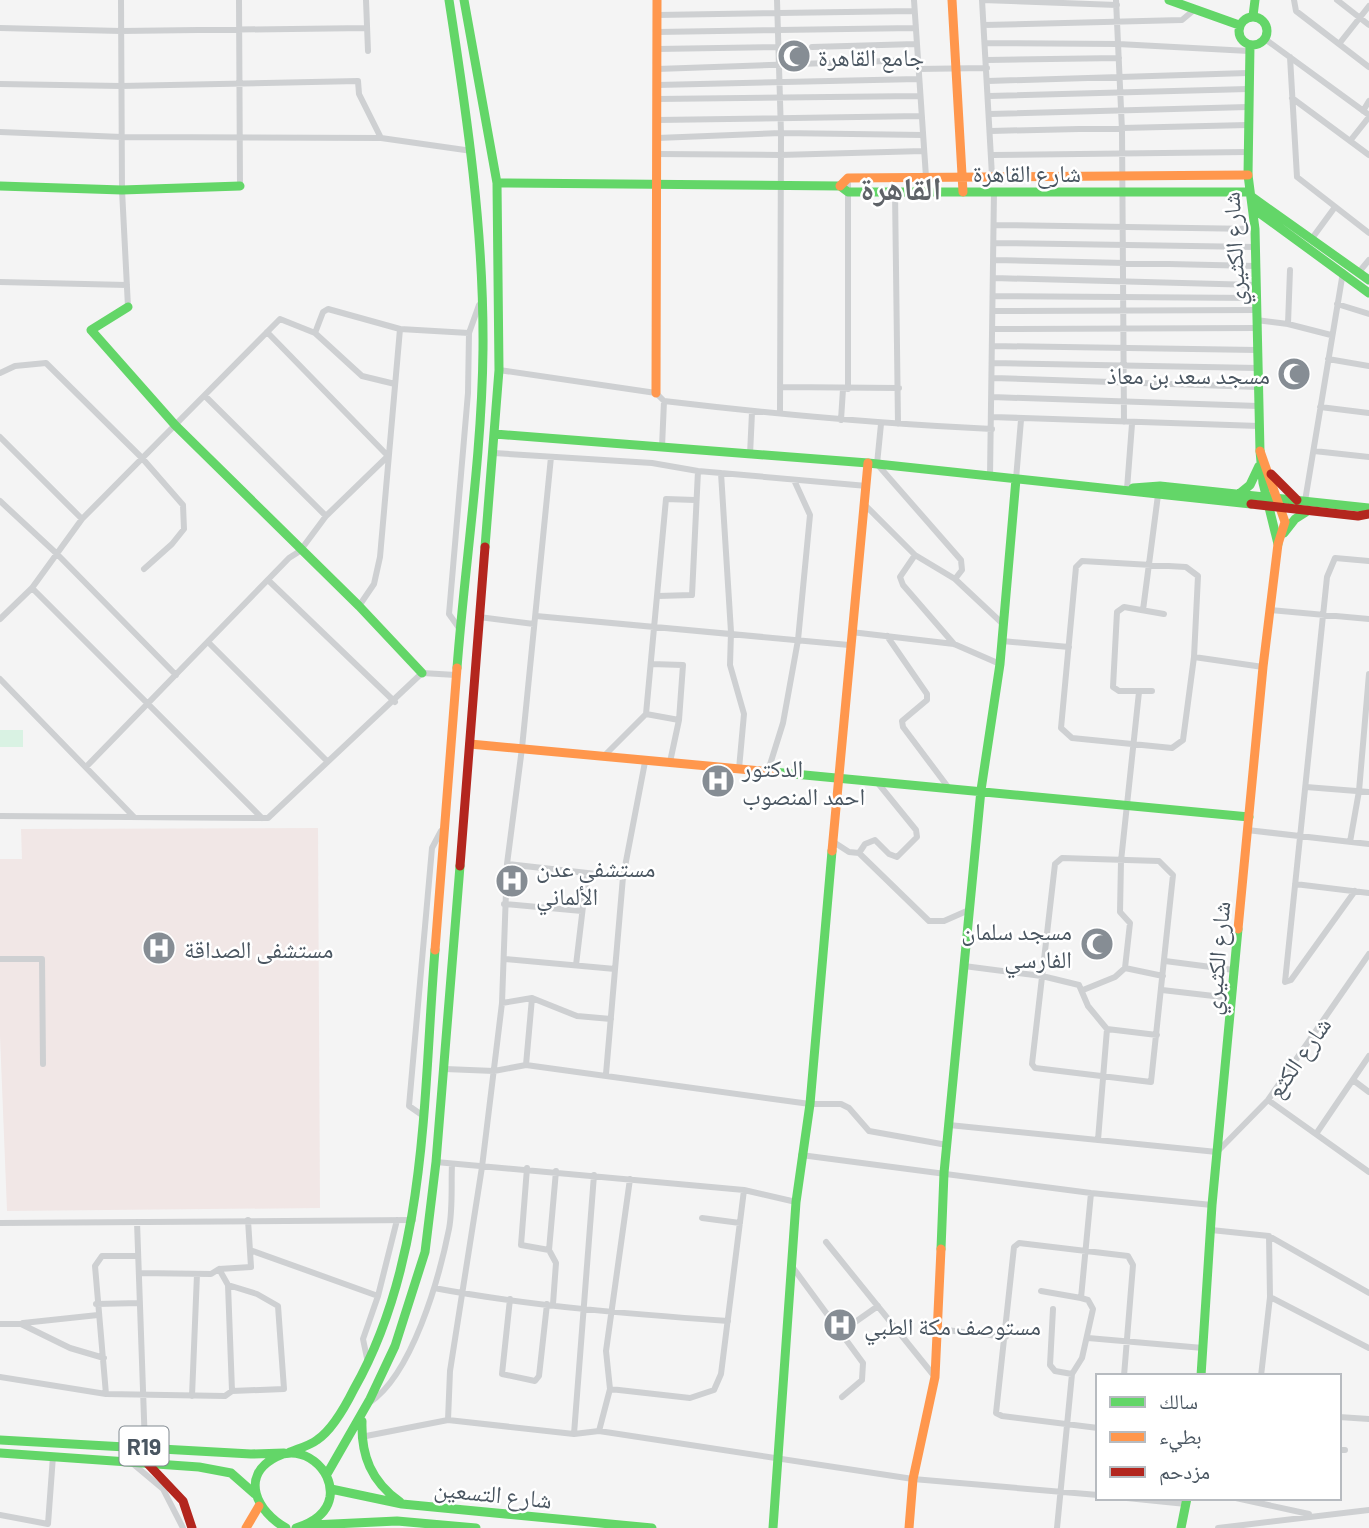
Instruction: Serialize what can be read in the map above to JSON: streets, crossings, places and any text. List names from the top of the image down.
{
  "streets": {
    "main road": [
      "شارع القاهرة",
      "شارع الكثيري",
      "R19",
      "شارع التسعين"
    ],
    "street": ["شارع الكثع"]
  },
  "crossings": [
    ["شارع القاهرة", "شارع الكثيري"],
    ["شارع الكثيري", "شارع الكثع"]
  ],
  "districts": ["القاهرة"],
  "places": {
    "mosque": ["جامع القاهرة", "مسجد سعد بن معاذ", "مسجد سلمان الفارسي"],
    "hospital": [
      "الدكتور احمد المنصوب",
      "مستشفى عدن الألماني",
      "مستشفى الصداقة",
      "مستوصف مكة الطبي"
    ]
  },
  "legend": ["سالك", "بطيء", "مزدحم"]
}
